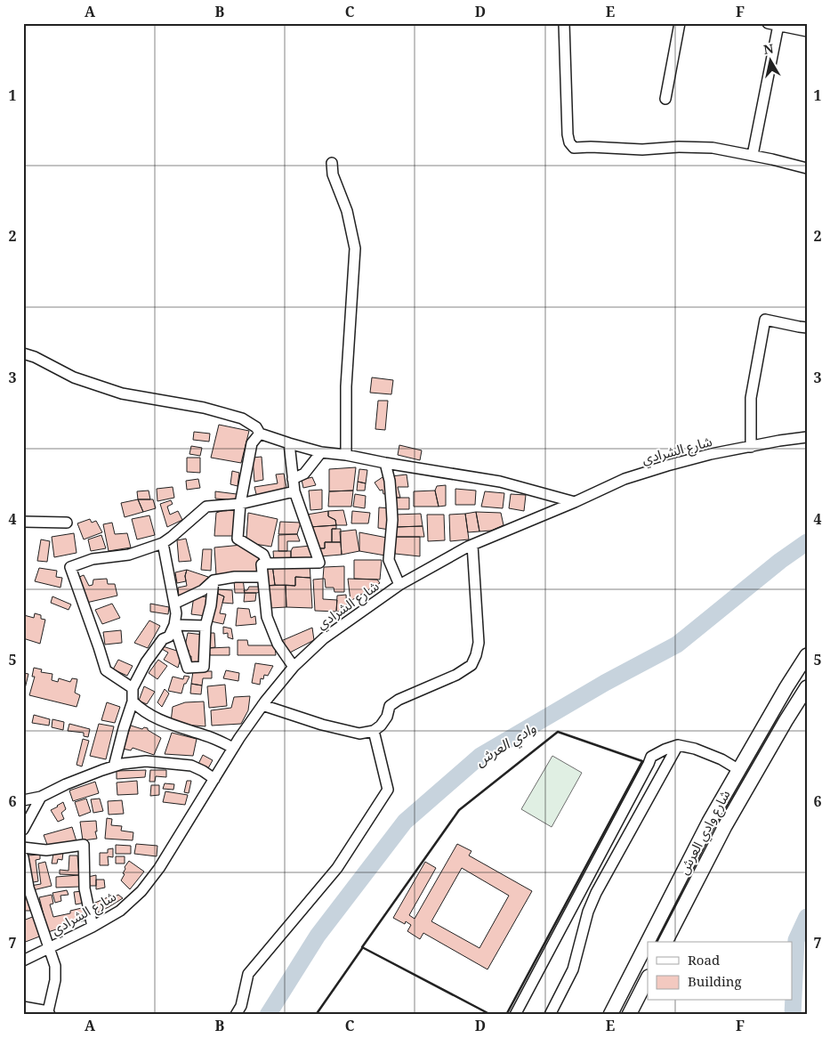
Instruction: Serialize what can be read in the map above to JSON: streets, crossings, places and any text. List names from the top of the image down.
{
  "streets": {
    "main road": ["شارع وادي العرش"],
    "street": ["شارع الشرادي"]
  },
  "water": ["وادي العرش"],
  "legend": ["Road", "Building"],
  "north": "top",
  "grid": {
    "columns": [
      "A",
      "B",
      "C",
      "D",
      "E",
      "F"
    ],
    "rows": [
      "1",
      "2",
      "3",
      "4",
      "5",
      "6",
      "7"
    ]
  }
}
